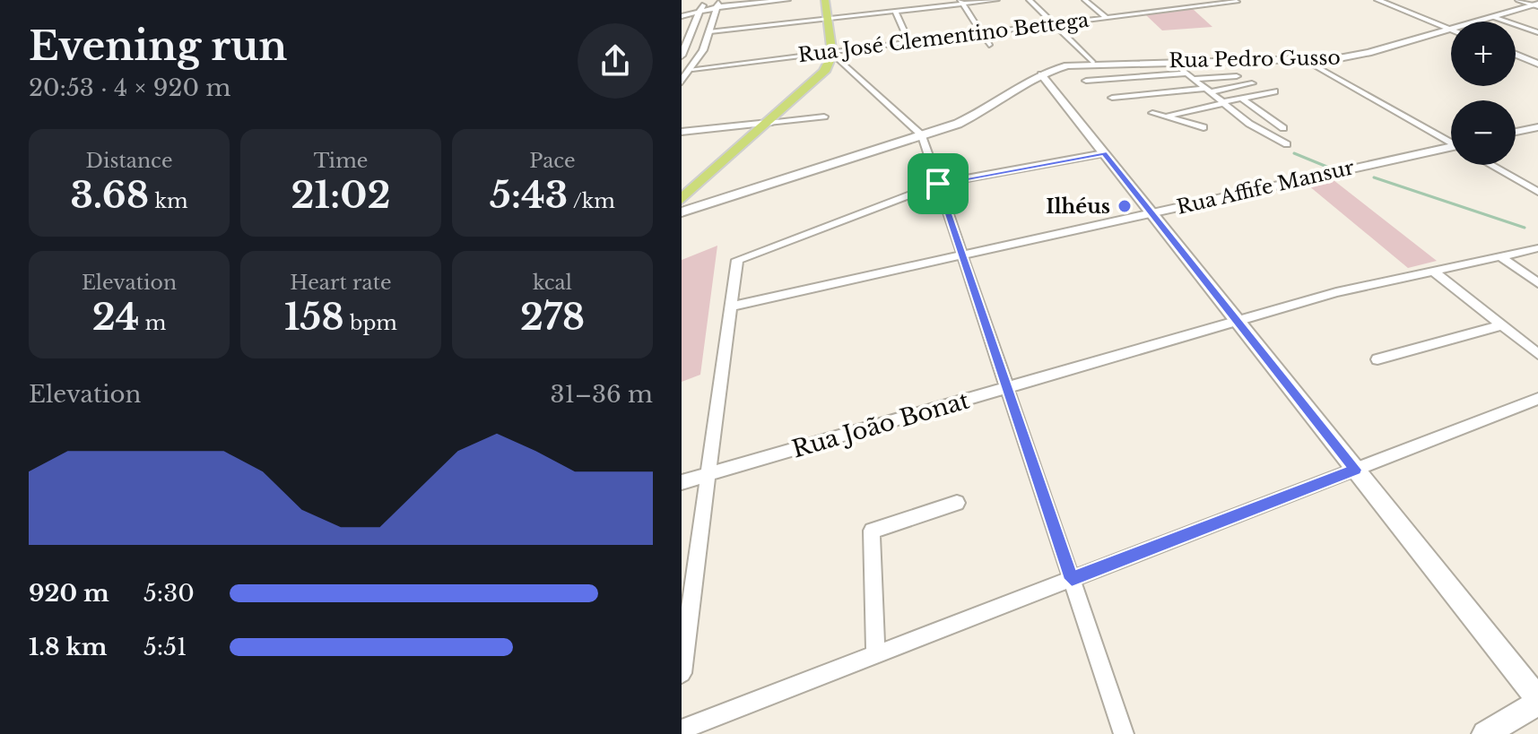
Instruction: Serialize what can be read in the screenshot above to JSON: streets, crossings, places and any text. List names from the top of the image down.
{
  "streets": {
    "main road": ["Rua Pedro Gusso"],
    "street": ["Rua José Clementino Bettega", "Rua Affife Mansur", "Rua João Bonat"]
  },
  "places": ["Ilhéus"],
  "page": {
    "heading": ["Evening run", "20:53 · 4 × 920 m"],
    "map_buttons": ["+", "−"],
    "stats": [
      ["Distance", "3.68 km"],
      ["Time", "21:02"],
      ["Pace", "5:43 /km"],
      ["Elevation", "24 m"],
      ["Heart rate", "158 bpm"],
      ["kcal", "278"]
    ],
    "chart": ["Elevation", "31–36 m"],
    "list": [
      {
        "name": "920 m",
        "note": "5:30"
      },
      {
        "name": "1.8 km",
        "note": "5:51"
      }
    ]
  }
}
